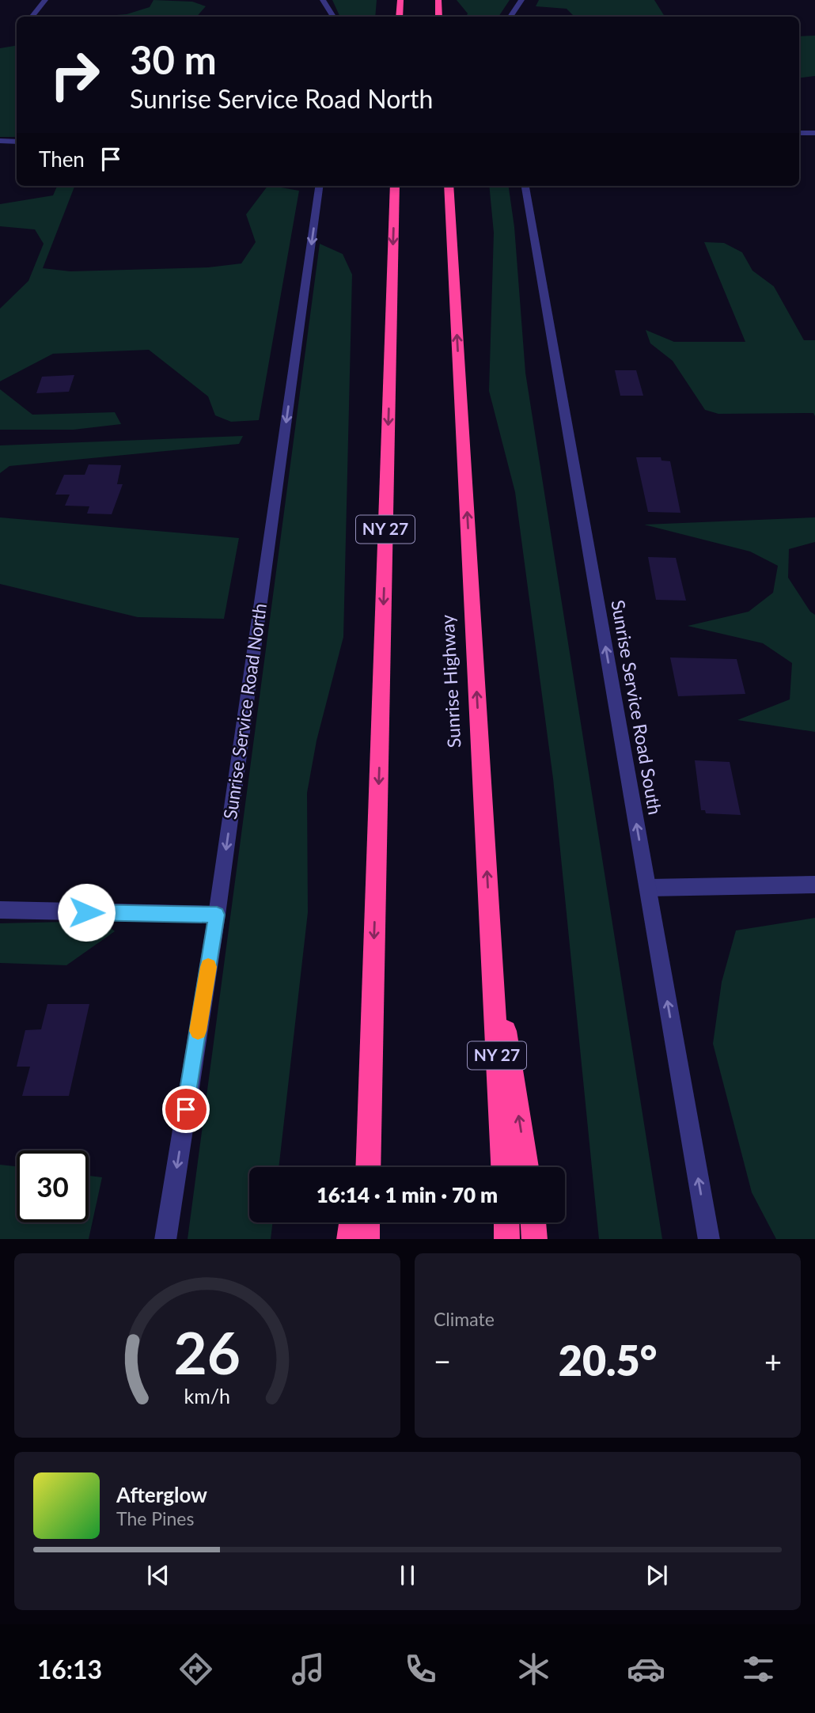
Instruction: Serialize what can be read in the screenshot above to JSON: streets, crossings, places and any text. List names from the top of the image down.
{
  "streets": {
    "highway": ["NY 27", "Sunrise Highway"],
    "street": ["Sunrise Service Road South", "Sunrise Service Road North"]
  },
  "one_way": ["Sunrise Service Road South", "Sunrise Service Road North"],
  "page": {
    "turn": ["30 m", "Sunrise Service Road North"],
    "then": "Then",
    "limit": "30",
    "trip": "16:14 · 1 min · 70 m",
    "tile": "Climate",
    "heat": ["−", "20.5°", "+"],
    "song": ["Afterglow", "The Pines"],
    "tabs": "16:13",
    "gauge": ["26", "km/h"]
  }
}
